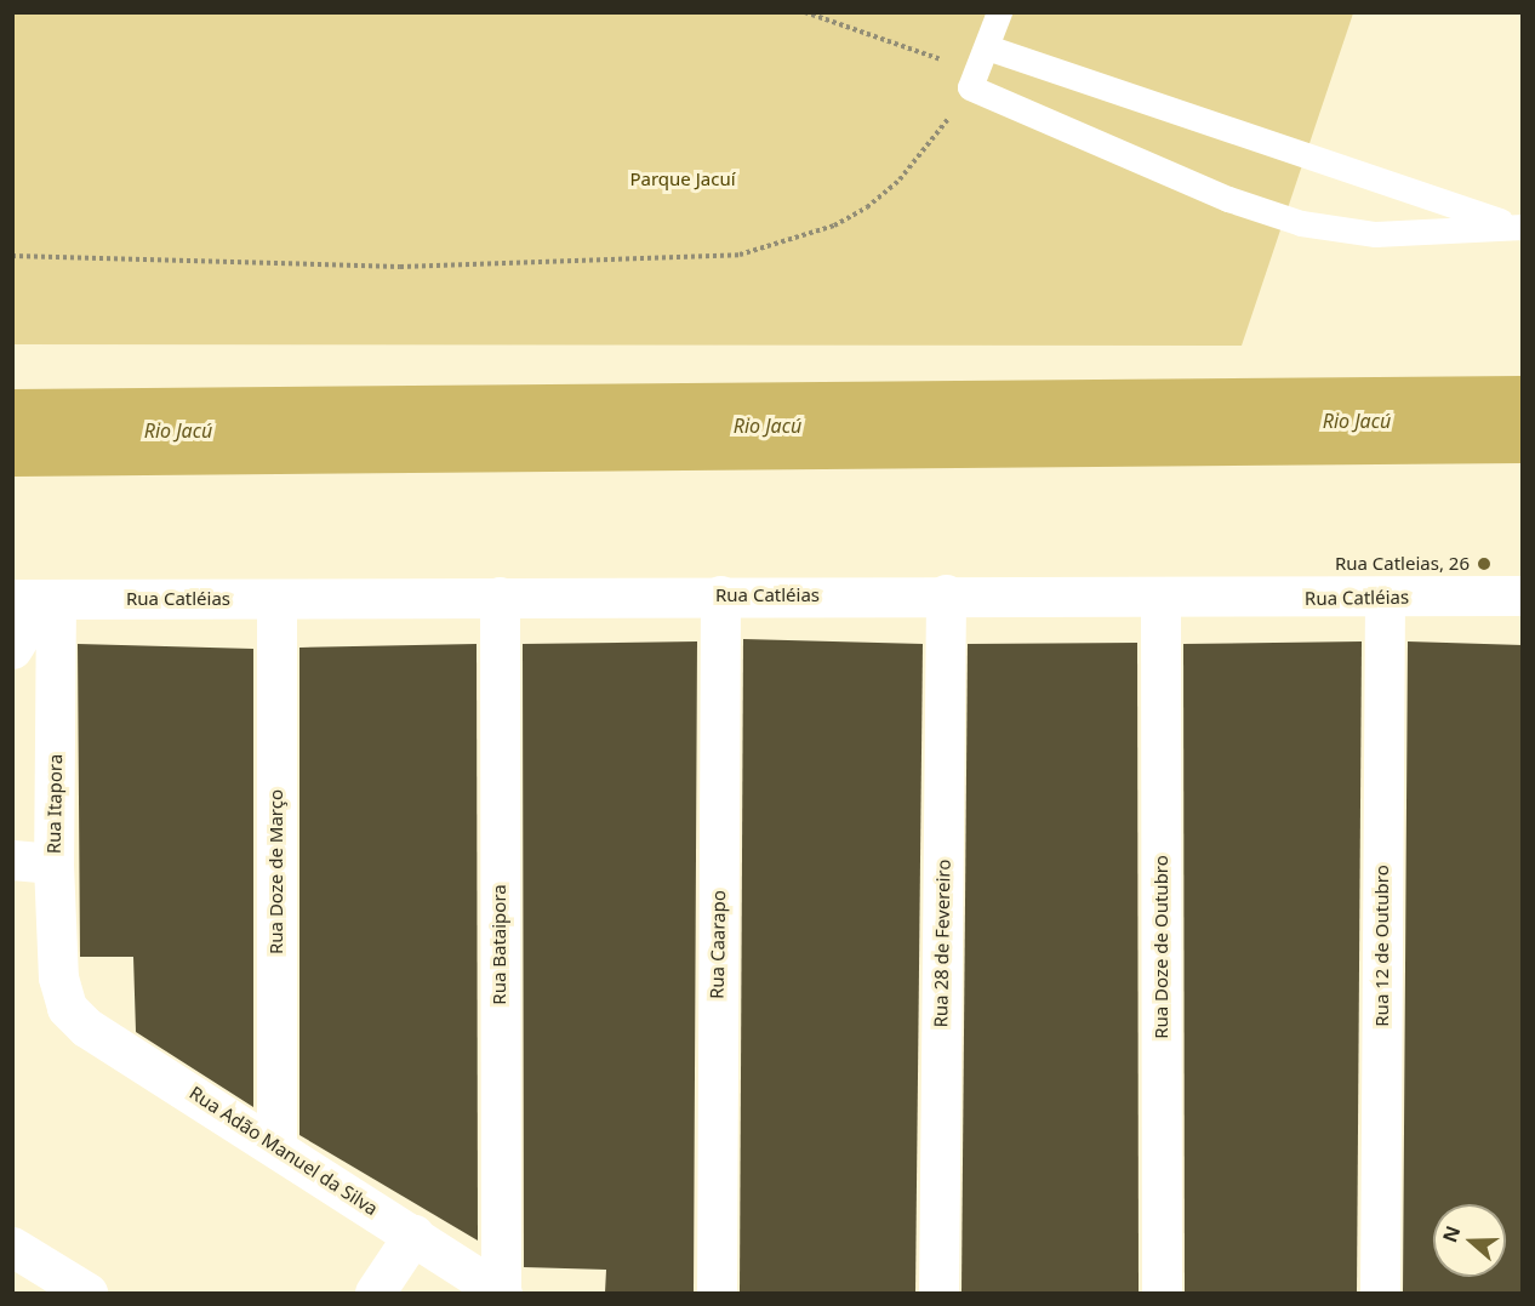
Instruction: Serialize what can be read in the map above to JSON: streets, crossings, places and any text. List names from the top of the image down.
{
  "streets": {
    "street": [
      "Rua Catléias",
      "Rua Itapora",
      "Rua Doze de Março",
      "Rua 28 de Fevereiro",
      "Rua Bataipora",
      "Rua Caarapo",
      "Rua 12 de Outubro",
      "Rua Doze de Outubro",
      "Rua Adão Manuel da Silva"
    ]
  },
  "crossings": [
    ["Rua Catléias", "Rua Itapora"],
    ["Rua Catléias", "Rua Doze de Março"],
    ["Rua Catléias", "Rua 28 de Fevereiro"],
    ["Rua Catléias", "Rua Bataipora"],
    ["Rua Catléias", "Rua Caarapo"],
    ["Rua Catléias", "Rua 12 de Outubro"],
    ["Rua Catléias", "Rua Doze de Outubro"],
    ["Rua Itapora", "Rua Adão Manuel da Silva"],
    ["Rua Doze de Março", "Rua Adão Manuel da Silva"],
    ["Rua Bataipora", "Rua Adão Manuel da Silva"]
  ],
  "water": ["Rio Jacú"],
  "parks": ["Parque Jacuí"],
  "places": ["Rua Catleias, 26"],
  "north": "left"
}
